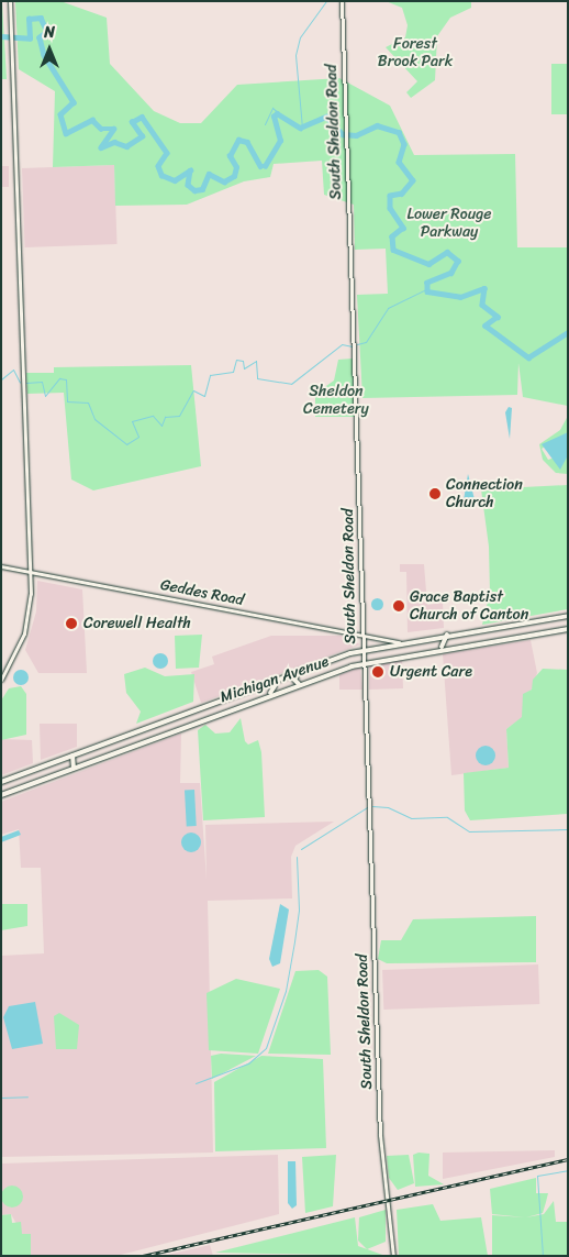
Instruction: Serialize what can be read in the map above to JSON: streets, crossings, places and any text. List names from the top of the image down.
{
  "streets": {
    "main road": ["Michigan Avenue"],
    "street": ["South Sheldon Road", "Geddes Road"]
  },
  "crossings": [
    ["South Sheldon Road", "Geddes Road"],
    ["South Sheldon Road", "Michigan Avenue"],
    ["Geddes Road", "Michigan Avenue"]
  ],
  "parks": ["Forest Brook Park", "Lower Rouge Parkway", "Sheldon Cemetery"],
  "places": [
    "Connection Church",
    "Grace Baptist Church of Canton",
    "Corewell Health",
    "Urgent Care"
  ],
  "north": "top"
}
